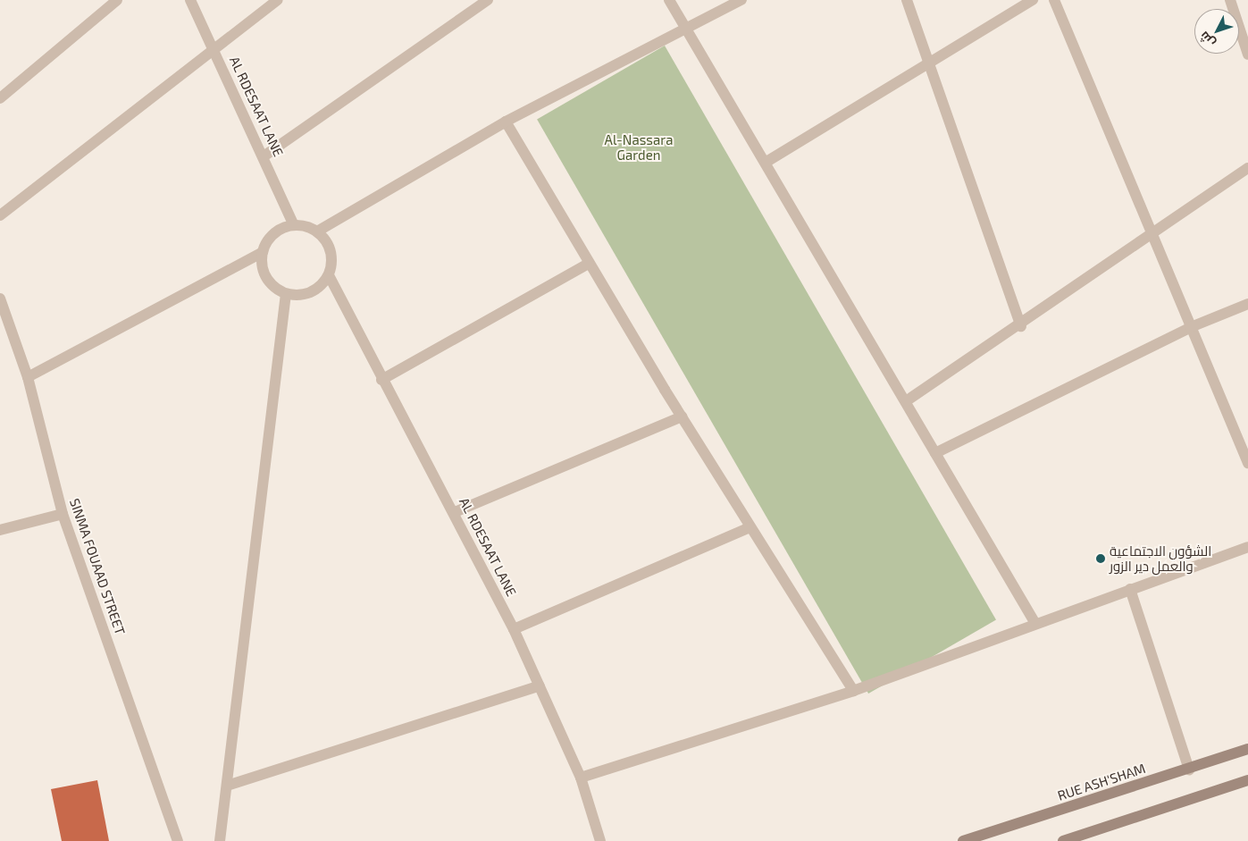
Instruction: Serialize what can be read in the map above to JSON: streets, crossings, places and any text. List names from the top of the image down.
{
  "streets": {
    "main road": ["RUE ASH'SHAM"],
    "street": ["AL RDESAAT LANE", "SINMA FOUAAD STREET"]
  },
  "parks": ["Al-Nassara Garden"],
  "places": ["الشؤون الاجتماعية والعمل دير الزور"],
  "north": "bottom left"
}
